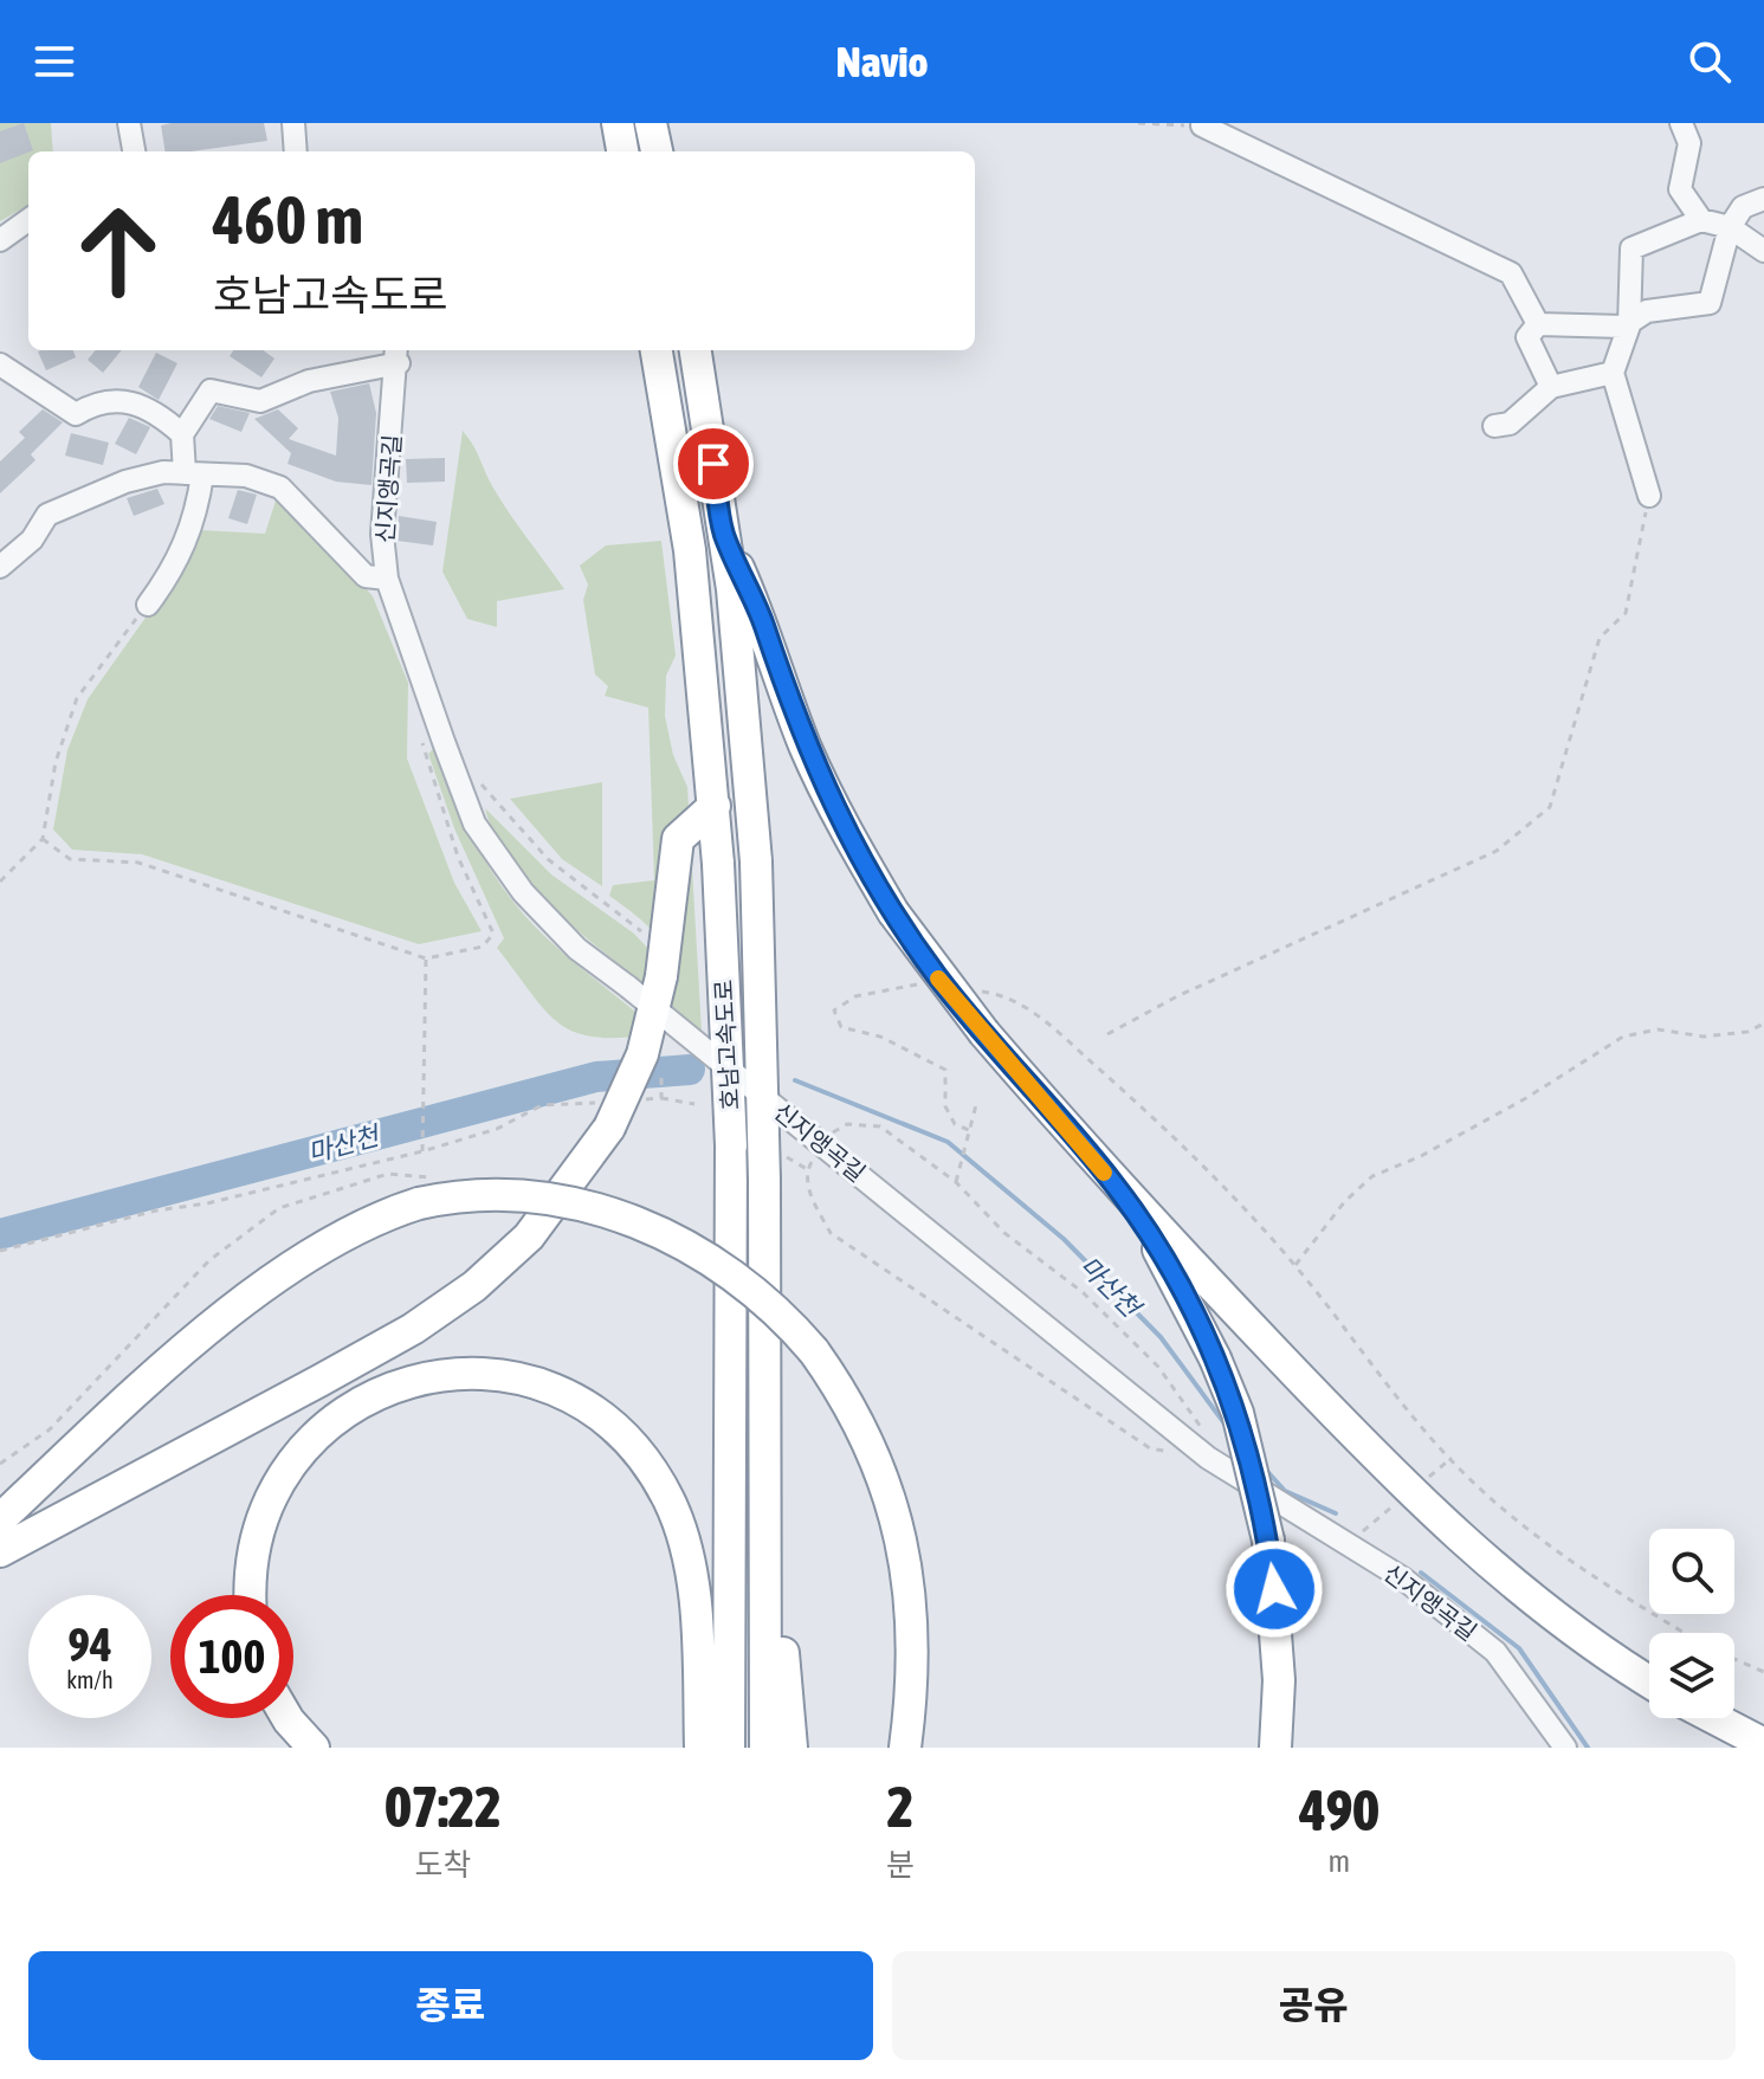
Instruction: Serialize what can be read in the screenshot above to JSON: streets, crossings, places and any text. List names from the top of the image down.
{
  "streets": {
    "highway": ["호남고속도로"],
    "street": ["신지앵곡길"]
  },
  "water": ["마산천"],
  "page": {
    "header": "Navio",
    "turn": ["460 m", "호남고속도로"],
    "speed": "94 km/h",
    "limit": "100",
    "eta": [
      "07:22",
      "도착",
      "2",
      "분",
      "490",
      "m"
    ],
    "buttons": ["종료", "공유"]
  }
}
